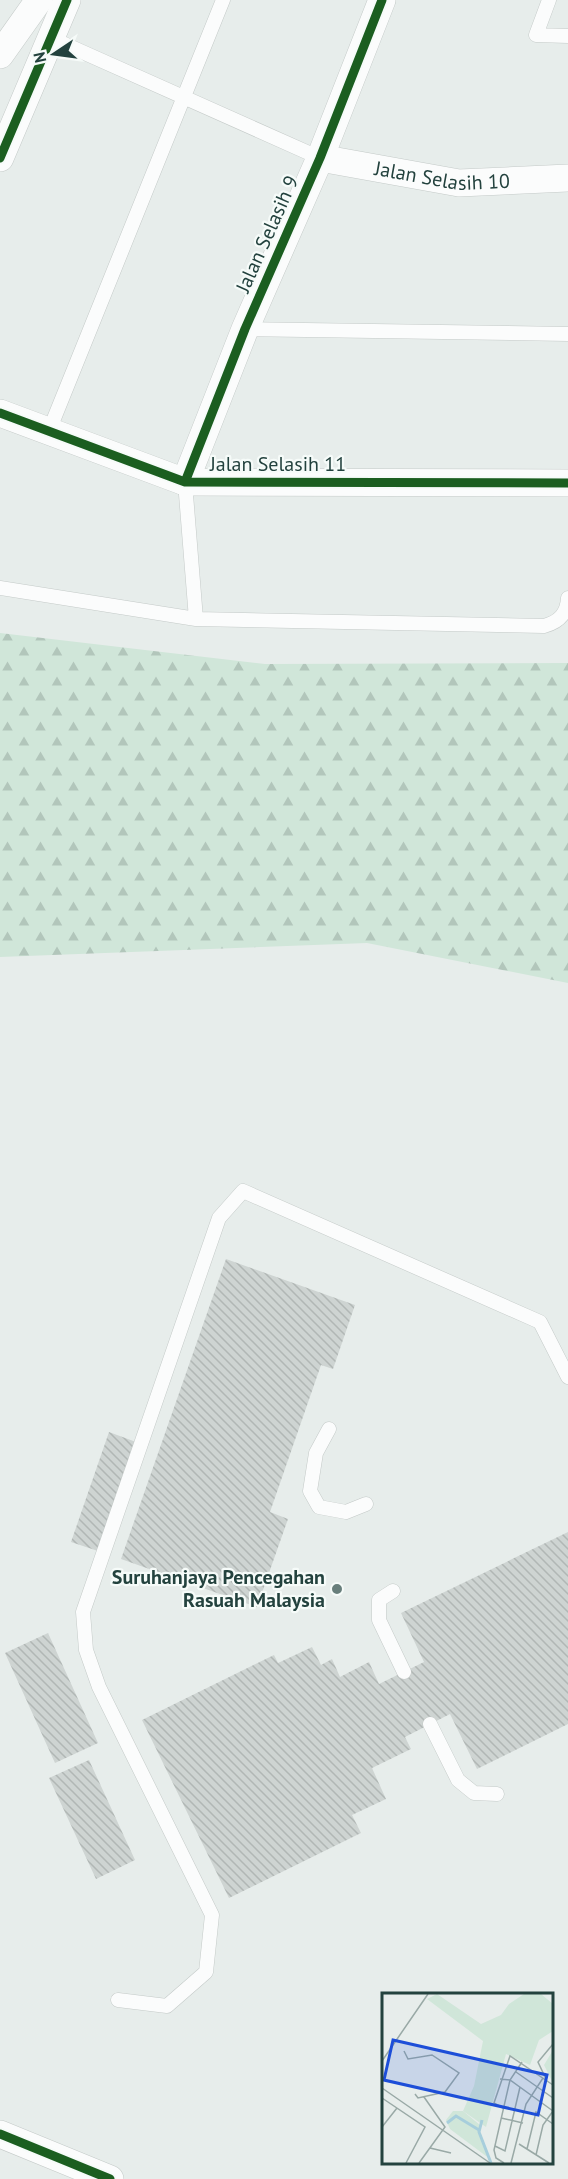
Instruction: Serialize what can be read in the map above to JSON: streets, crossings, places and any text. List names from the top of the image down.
{
  "streets": {
    "street": ["Jalan Selasih 10", "Jalan Selasih 9", "Jalan Selasih 11"]
  },
  "crossings": [
    ["Jalan Selasih 10", "Jalan Selasih 9"],
    ["Jalan Selasih 9", "Jalan Selasih 11"]
  ],
  "places": ["Suruhanjaya Pencegahan Rasuah Malaysia"],
  "north": "left"
}
